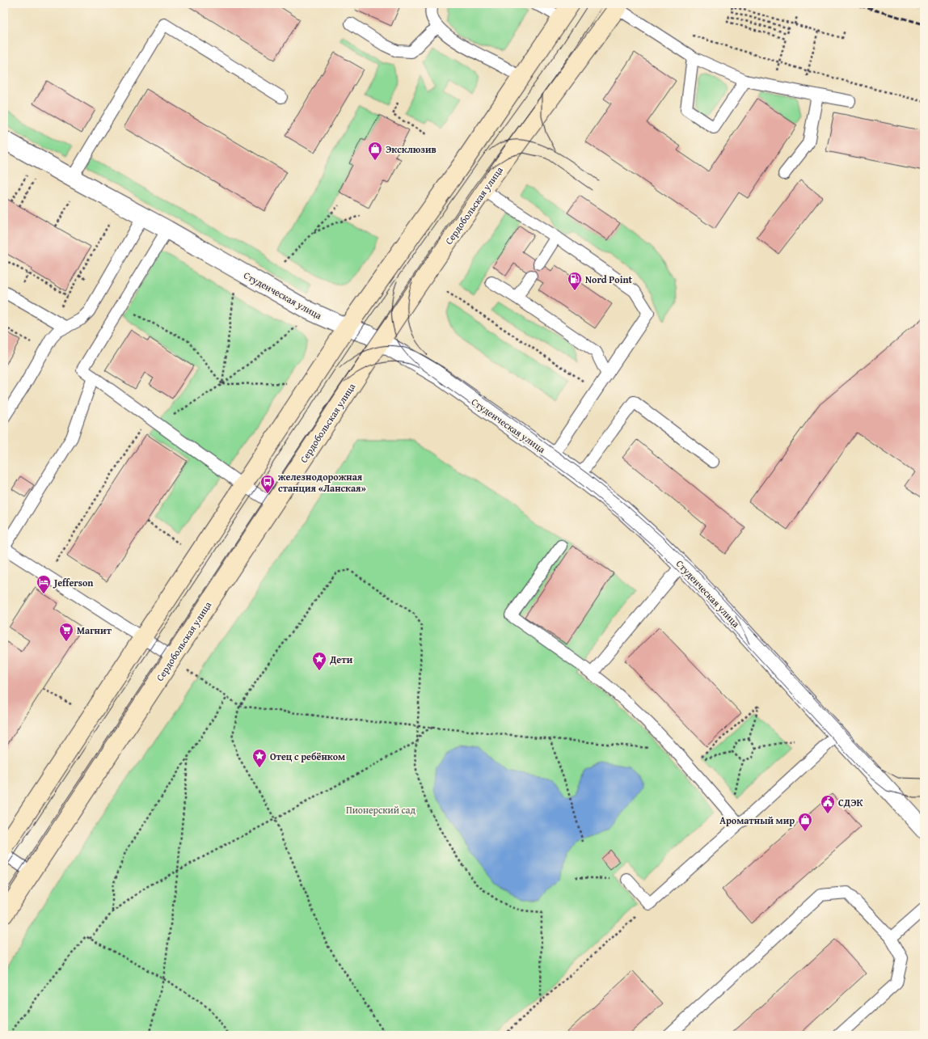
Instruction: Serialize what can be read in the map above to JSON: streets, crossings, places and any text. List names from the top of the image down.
{
  "streets": {
    "main road": ["Сердобольская улица"],
    "street": ["Студенческая улица"]
  },
  "crossings": [
    ["Сердобольская улица", "Студенческая улица"]
  ],
  "parks": ["Пионерский сад"],
  "places": {
    "shop": ["Эксклюзив", "Ароматный мир"],
    "fuel station": ["Nord Point"],
    "bus stop": ["железнодорожная станция «Ланская»"],
    "hotel": ["Jefferson"],
    "supermarket": ["Магнит"],
    "place": ["Дети", "Отец с ребёнком"],
    "public building": ["СДЭК"]
  }
}
